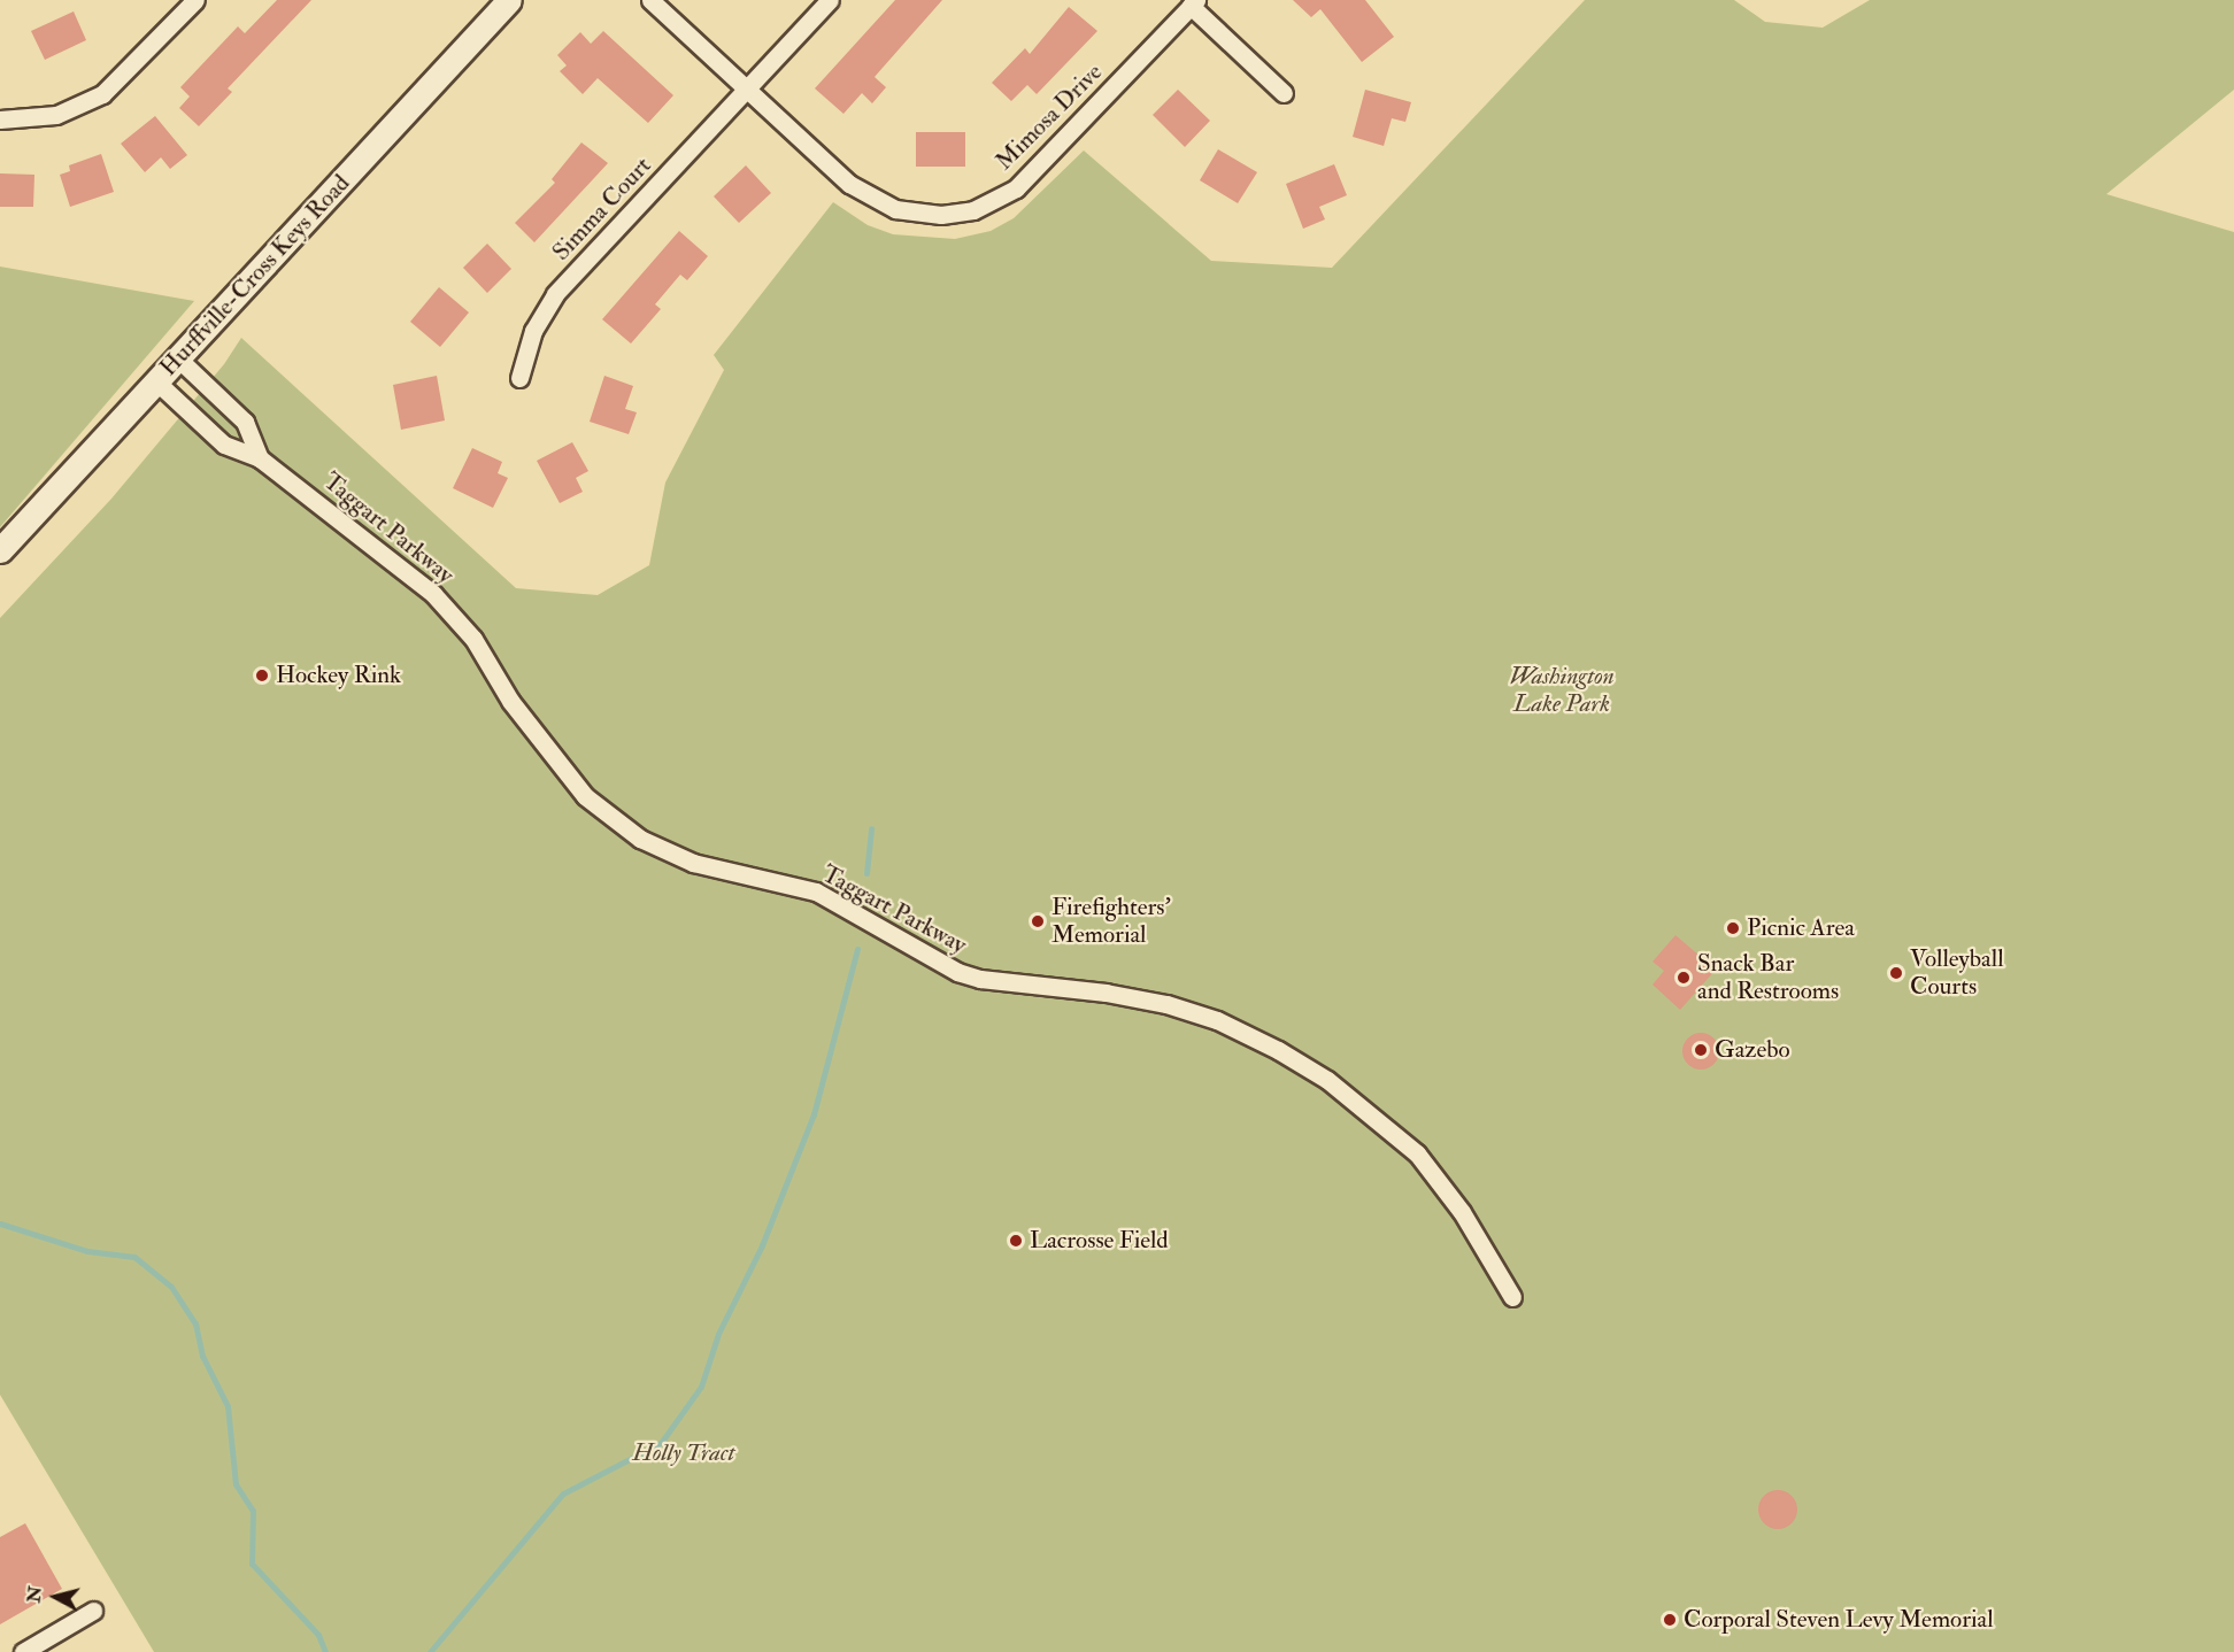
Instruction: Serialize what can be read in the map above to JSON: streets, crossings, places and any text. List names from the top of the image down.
{
  "streets": {
    "main road": ["Hurffville-Cross Keys Road"],
    "street": ["Mimosa Drive", "Simma Court", "Taggart Parkway"]
  },
  "crossings": [
    ["Mimosa Drive", "Simma Court"],
    ["Hurffville-Cross Keys Road", "Taggart Parkway"]
  ],
  "parks": ["Washington Lake Park", "Holly Tract"],
  "places": [
    "Hockey Rink",
    "Firefighters' Memorial",
    "Picnic Area",
    "Volleyball Courts",
    "Snack Bar and Restrooms",
    "Gazebo",
    "Lacrosse Field",
    "Corporal Steven Levy Memorial"
  ],
  "north": "left"
}
